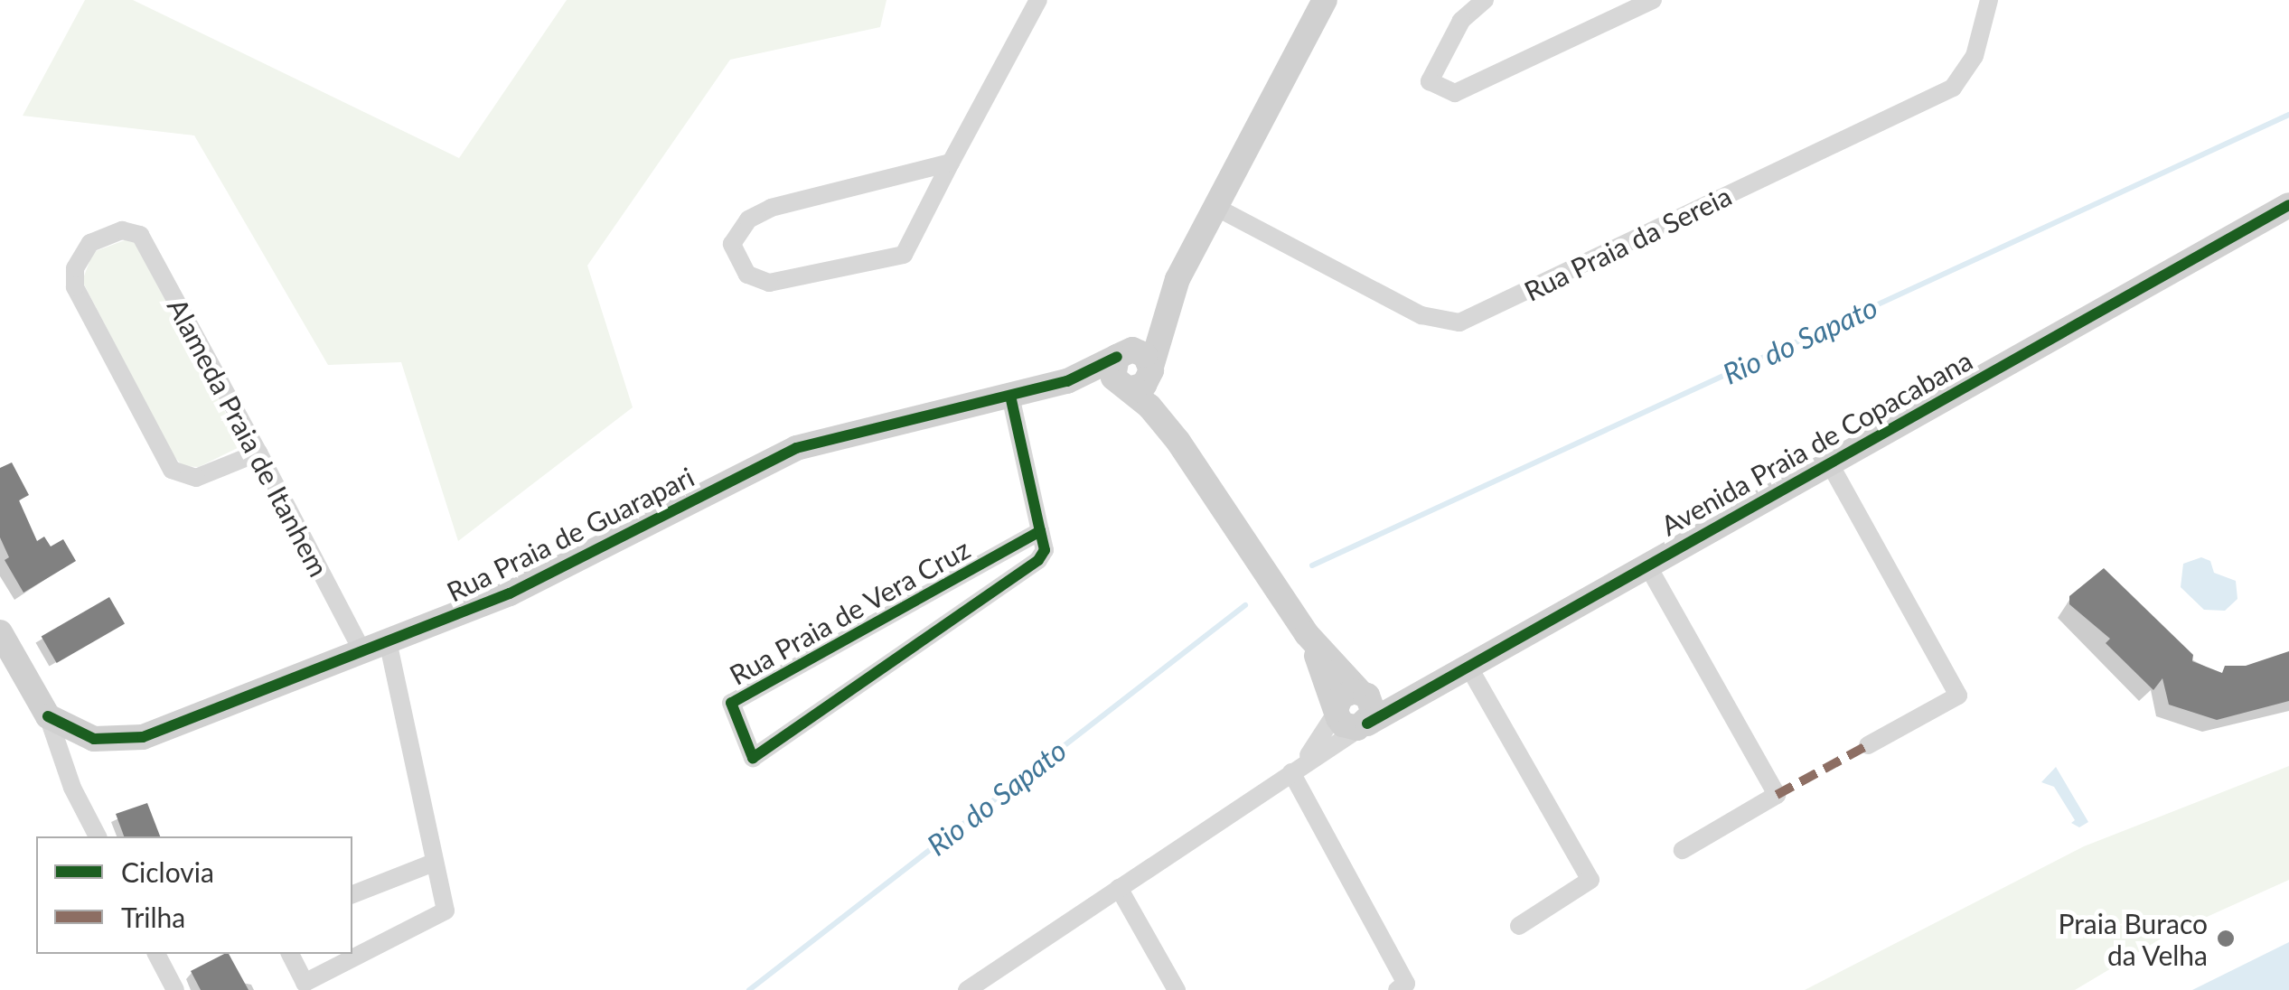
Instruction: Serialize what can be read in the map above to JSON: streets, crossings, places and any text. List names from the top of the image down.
{
  "streets": {
    "street": [
      "Rua Praia da Sereia",
      "Alameda Praia de Itanhem",
      "Avenida Praia de Copacabana",
      "Rua Praia de Guarapari",
      "Rua Praia de Vera Cruz"
    ]
  },
  "crossings": [
    ["Rua Praia da Sereia", "Rua Praia de Guarapari"],
    ["Alameda Praia de Itanhem", "Rua Praia de Guarapari"]
  ],
  "water": ["Rio do Sapato"],
  "places": ["Praia Buraco da Velha"],
  "legend": ["Ciclovia", "Trilha"]
}
